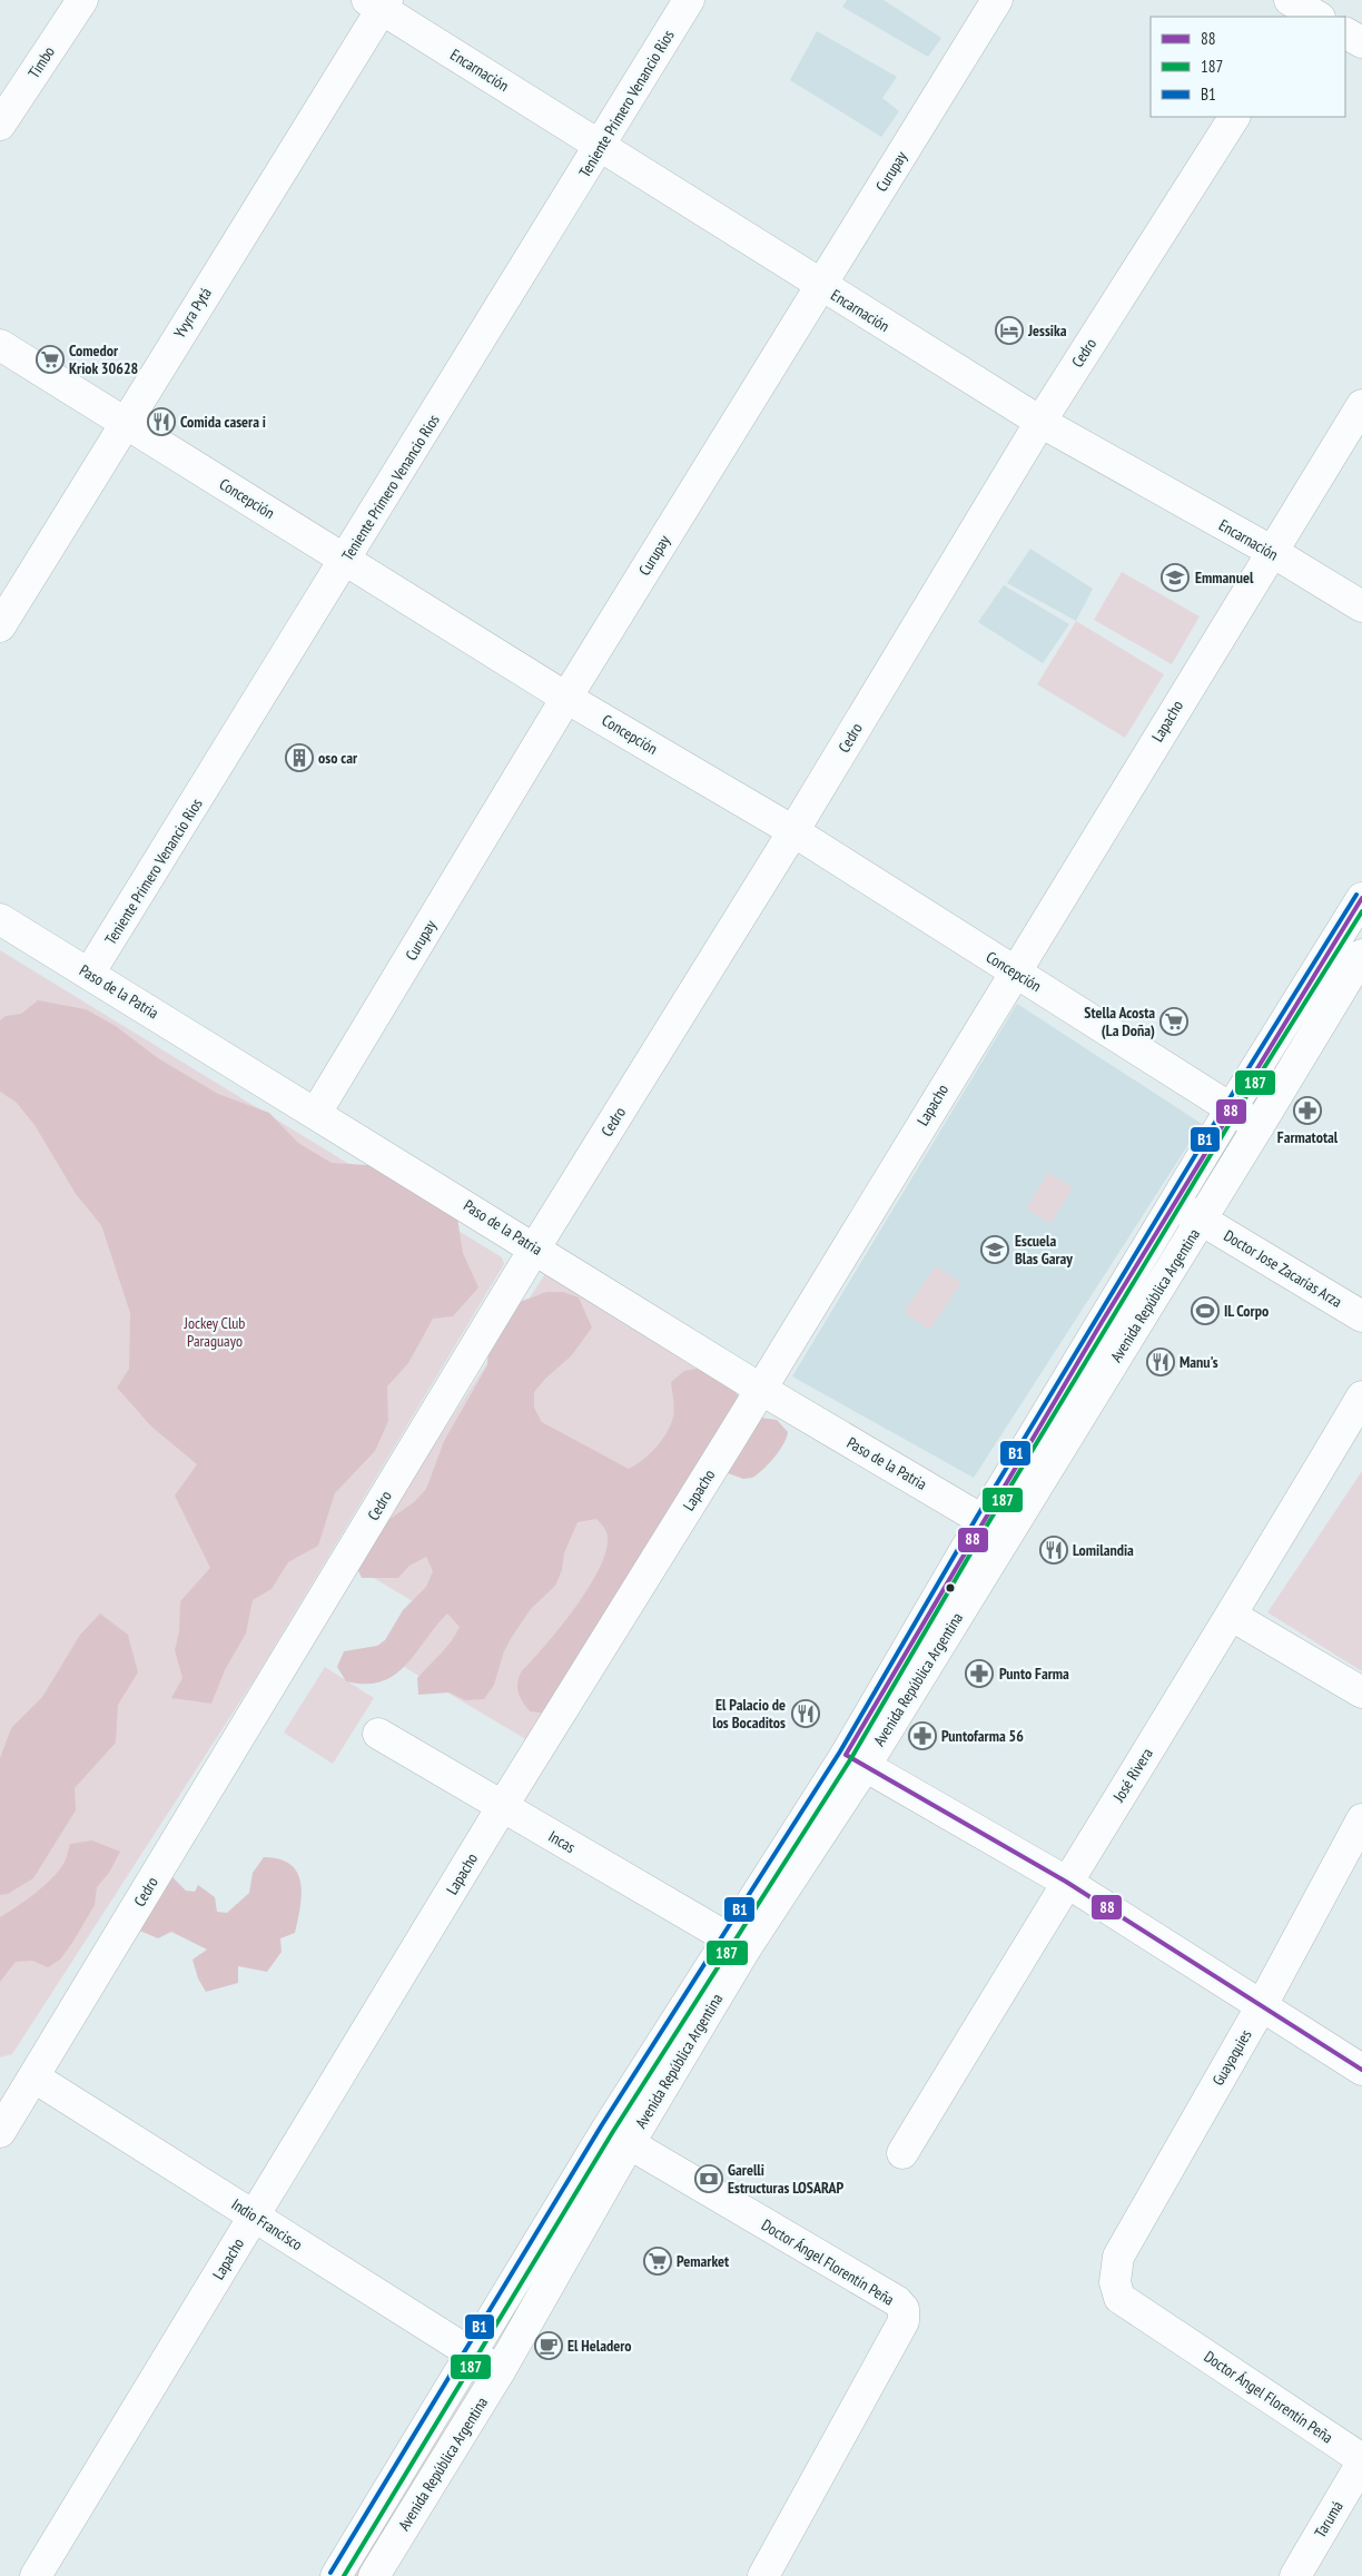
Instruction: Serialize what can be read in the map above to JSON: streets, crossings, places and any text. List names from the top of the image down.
{
  "streets": {
    "main road": [
      "Timbo",
      "Encarnación",
      "Teniente Primero Venancio Rios",
      "Curupay",
      "Yvyra Pytá",
      "Cedro",
      "Concepción",
      "Lapacho",
      "Paso de la Patria",
      "Doctor Jose Zacarías Arza",
      "Avenida República Argentina",
      "José Rivera",
      "Incas",
      "Guayaquies",
      "Indio Francisco",
      "Doctor Ángel Florentín Peña",
      "Tarumá"
    ]
  },
  "crossings": [
    ["Encarnación", "Teniente Primero Venancio Rios"],
    ["Encarnación", "Curupay"],
    ["Encarnación", "Yvyra Pytá"],
    ["Encarnación", "Cedro"],
    ["Encarnación", "Lapacho"],
    ["Teniente Primero Venancio Rios", "Concepción"],
    ["Teniente Primero Venancio Rios", "Paso de la Patria"],
    ["Curupay", "Concepción"],
    ["Curupay", "Paso de la Patria"],
    ["Yvyra Pytá", "Concepción"],
    ["Cedro", "Concepción"],
    ["Cedro", "Paso de la Patria"],
    ["Cedro", "Indio Francisco"],
    ["Concepción", "Lapacho"],
    ["Concepción", "Avenida República Argentina"],
    ["Lapacho", "Paso de la Patria"],
    ["Lapacho", "Incas"],
    ["Lapacho", "Indio Francisco"],
    ["Paso de la Patria", "Avenida República Argentina"],
    ["Doctor Jose Zacarías Arza", "Avenida República Argentina"],
    ["Avenida República Argentina", "Incas"],
    ["Avenida República Argentina", "Indio Francisco"],
    ["Avenida República Argentina", "Doctor Ángel Florentín Peña"],
    ["Guayaquies", "Doctor Ángel Florentín Peña"],
    ["Doctor Ángel Florentín Peña", "Tarumá"]
  ],
  "parks": ["Jockey Club Paraguayo"],
  "places": {
    "hotel": ["Jessika"],
    "supermarket": ["Comedor Kriok 30628", "Stella Acosta (La Doña)", "Pemarket"],
    "restaurant": [
      "Comida casera i",
      "Manu's",
      "Lomilandia",
      "El Palacio de los Bocaditos"
    ],
    "school or university": ["Emmanuel", "Escuela Blas Garay"],
    "building": ["oso car"],
    "pharmacy": ["Farmatotal", "Punto Farma", "Puntofarma 56"],
    "sports": ["IL Corpo"],
    "bank": ["Garelli Estructuras LOSARAP"],
    "cafe": ["El Heladero"]
  },
  "lines": ["transit line B1", "transit line 88", "transit line 187"],
  "legend": ["88", "187", "B1"]
}
